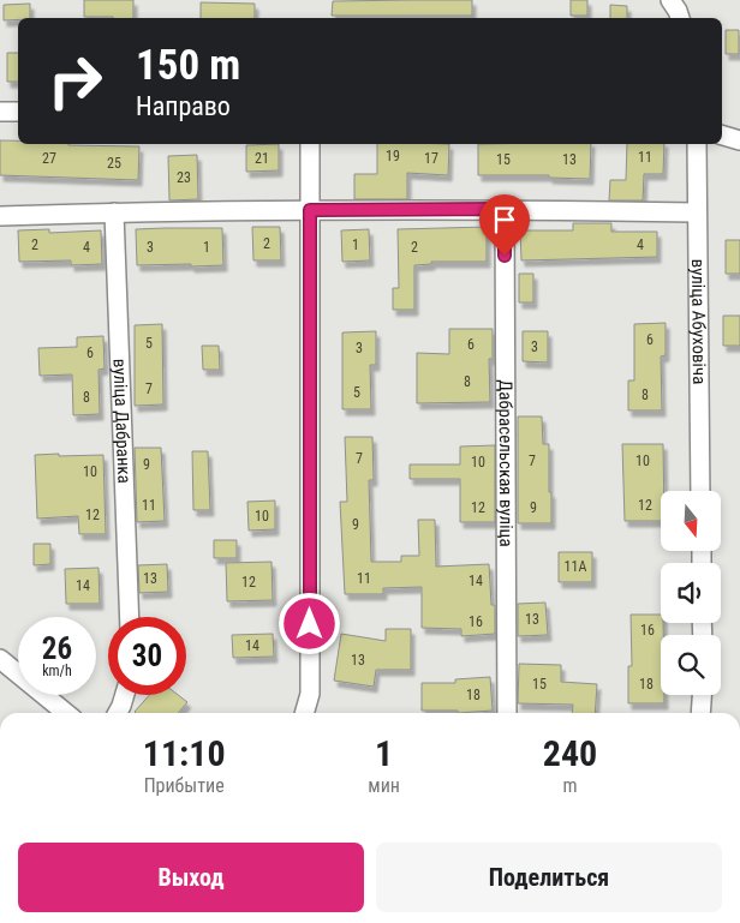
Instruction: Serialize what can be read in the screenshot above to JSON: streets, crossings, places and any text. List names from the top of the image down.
{
  "streets": {
    "street": ["вуліца Абуховіча", "вуліца Дабранка", "Дабрасельская вуліца"]
  },
  "house_numbers": [
    "19",
    "11",
    "27",
    "21",
    "17",
    "15",
    "13",
    "25",
    "23",
    "2",
    "2",
    "1",
    "4",
    "4",
    "3",
    "1",
    "2",
    "6",
    "5",
    "6",
    "3",
    "3",
    "6",
    "8",
    "7",
    "5",
    "8",
    "8",
    "7",
    "7",
    "10",
    "10",
    "9",
    "10",
    "11",
    "12",
    "12",
    "9",
    "12",
    "10",
    "9",
    "11А",
    "13",
    "11",
    "14",
    "12",
    "14",
    "13",
    "16",
    "16",
    "14",
    "13",
    "15",
    "18",
    "18"
  ],
  "north": "bottom",
  "page": {
    "turn": ["150 m", "Направо"],
    "speed": "26 km/h",
    "limit": "30",
    "eta": [
      "11:10",
      "Прибытие",
      "1",
      "мин",
      "240",
      "m"
    ],
    "buttons": ["Выход", "Поделиться"]
  }
}
